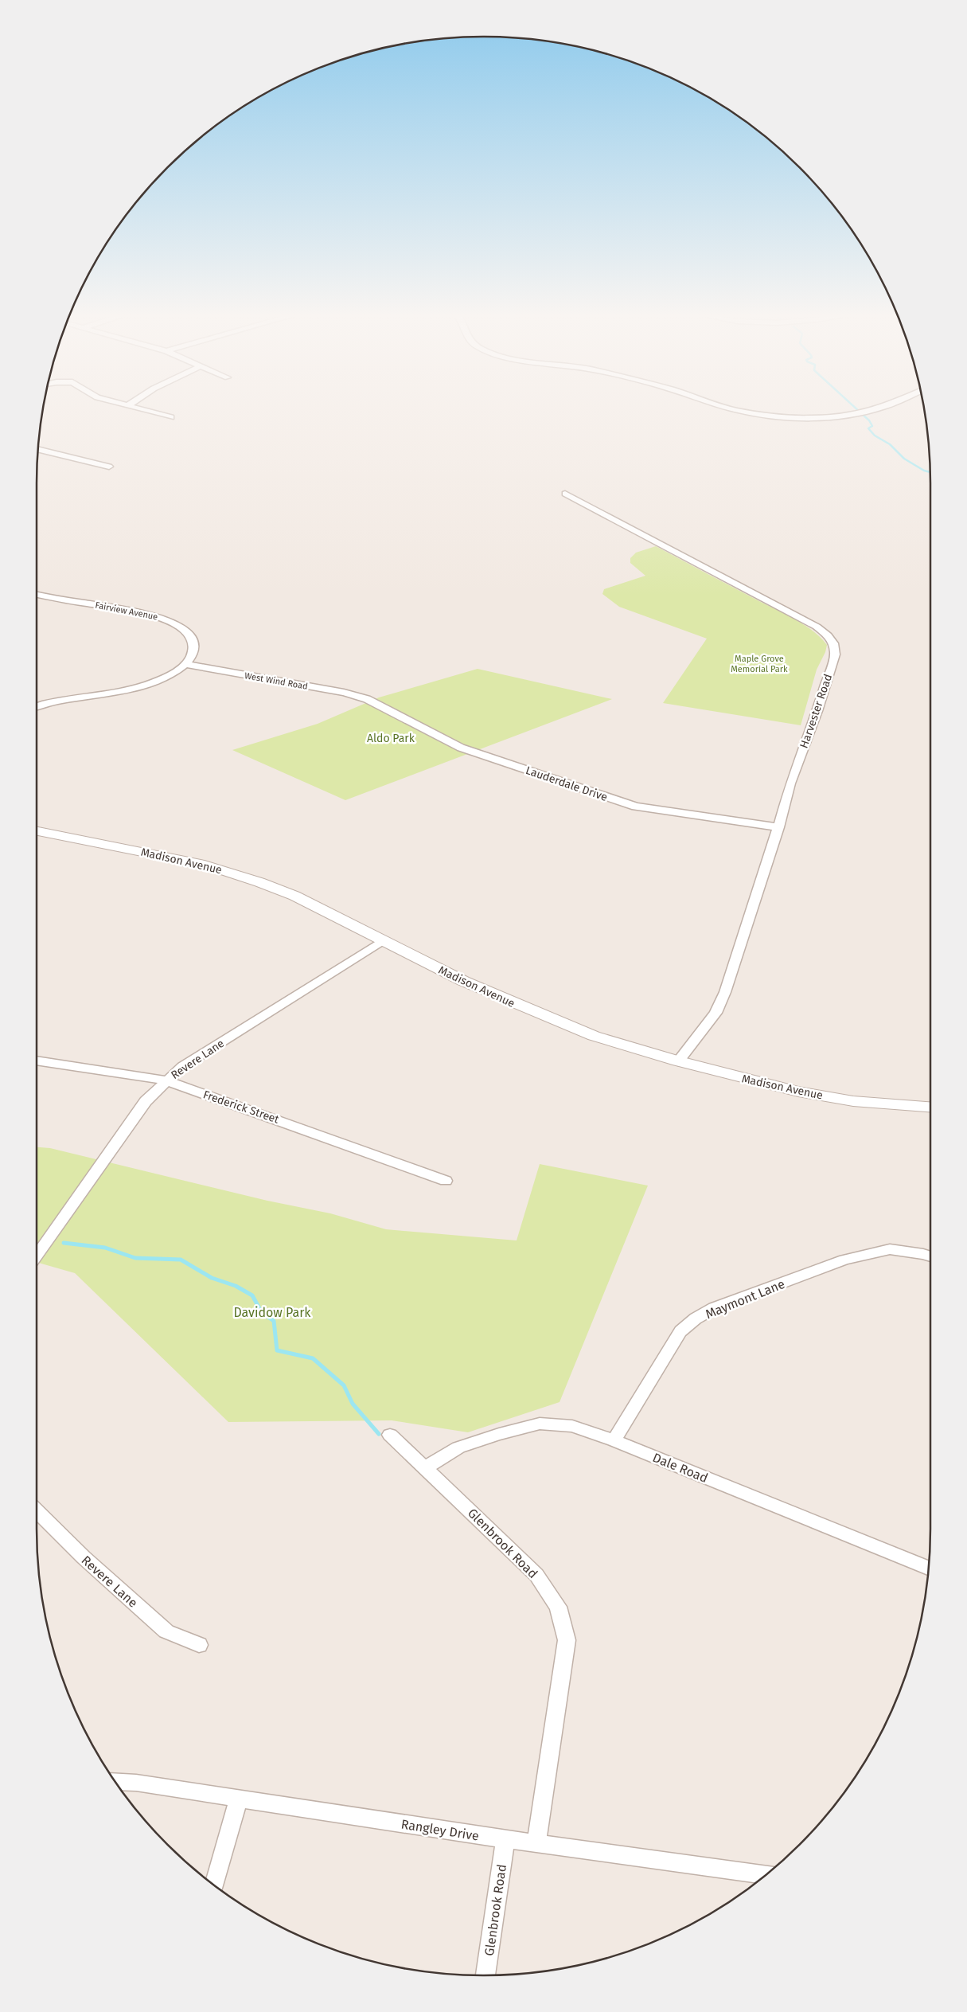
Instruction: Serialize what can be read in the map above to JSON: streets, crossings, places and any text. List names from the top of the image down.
{
  "streets": {
    "street": [
      "Fairview Avenue",
      "West Wind Road",
      "Harvester Road",
      "Lauderdale Drive",
      "Madison Avenue",
      "Revere Lane",
      "Frederick Street",
      "Maymont Lane",
      "Dale Road",
      "Glenbrook Road",
      "Rangley Drive"
    ]
  },
  "crossings": [
    ["Fairview Avenue", "West Wind Road"],
    ["West Wind Road", "Lauderdale Drive"],
    ["Harvester Road", "Lauderdale Drive"],
    ["Harvester Road", "Madison Avenue"],
    ["Madison Avenue", "Revere Lane"],
    ["Revere Lane", "Frederick Street"],
    ["Maymont Lane", "Dale Road"],
    ["Dale Road", "Glenbrook Road"],
    ["Glenbrook Road", "Rangley Drive"]
  ],
  "parks": ["Maple Grove Memorial Park", "Aldo Park", "Davidow Park"]
}
